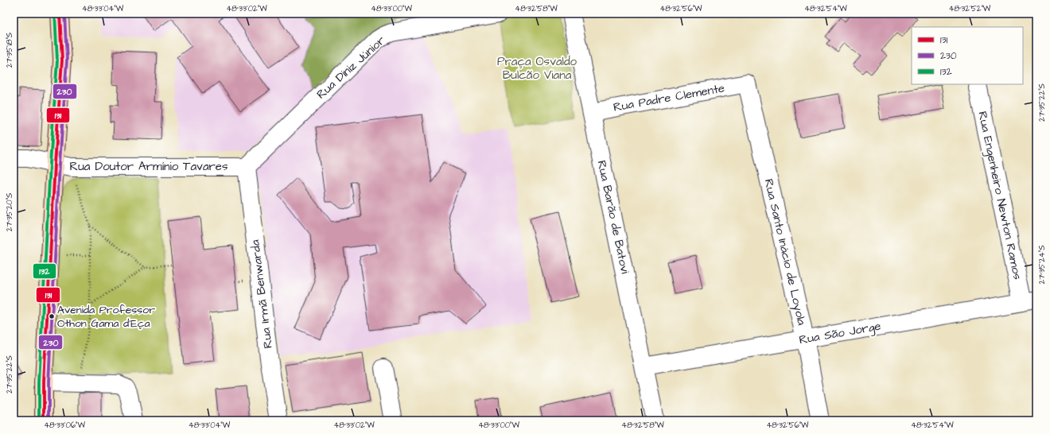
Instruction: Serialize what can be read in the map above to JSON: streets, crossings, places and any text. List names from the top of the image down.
{
  "streets": {
    "street": [
      "Rua Diniz Júnior",
      "Rua Padre Clemente",
      "Rua Doutor Armínio Tavares",
      "Rua Engenheiro Newton Ramos",
      "Rua Barão de Batovi",
      "Rua Santo Inácio de Loyola",
      "Rua Irmã Benwarda",
      "Rua São Jorge"
    ]
  },
  "crossings": [
    ["Rua Diniz Júnior", "Rua Doutor Armínio Tavares"],
    ["Rua Diniz Júnior", "Rua Irmã Benwarda"],
    ["Rua Padre Clemente", "Rua Barão de Batovi"],
    ["Rua Padre Clemente", "Rua Santo Inácio de Loyola"],
    ["Rua Doutor Armínio Tavares", "Rua Irmã Benwarda"],
    ["Rua Engenheiro Newton Ramos", "Rua São Jorge"],
    ["Rua Barão de Batovi", "Rua São Jorge"],
    ["Rua Santo Inácio de Loyola", "Rua São Jorge"]
  ],
  "parks": ["Praça Osvaldo Bulcão Viana"],
  "places": ["Avenida Professor Othon Gama d'Eça"],
  "lines": ["transit line 131", "transit line 230", "transit line 132"],
  "legend": ["131", "230", "132"],
  "coordinates": [
    "48°33'04\"W",
    "48°33'02\"W",
    "48°33'00\"W",
    "48°32'58\"W",
    "48°32'56\"W",
    "48°32'54\"W",
    "48°32'52\"W",
    "27°35'18\"S",
    "27°35'22\"S",
    "27°35'20\"S",
    "27°35'24\"S",
    "48°33'06\"W"
  ]
}
